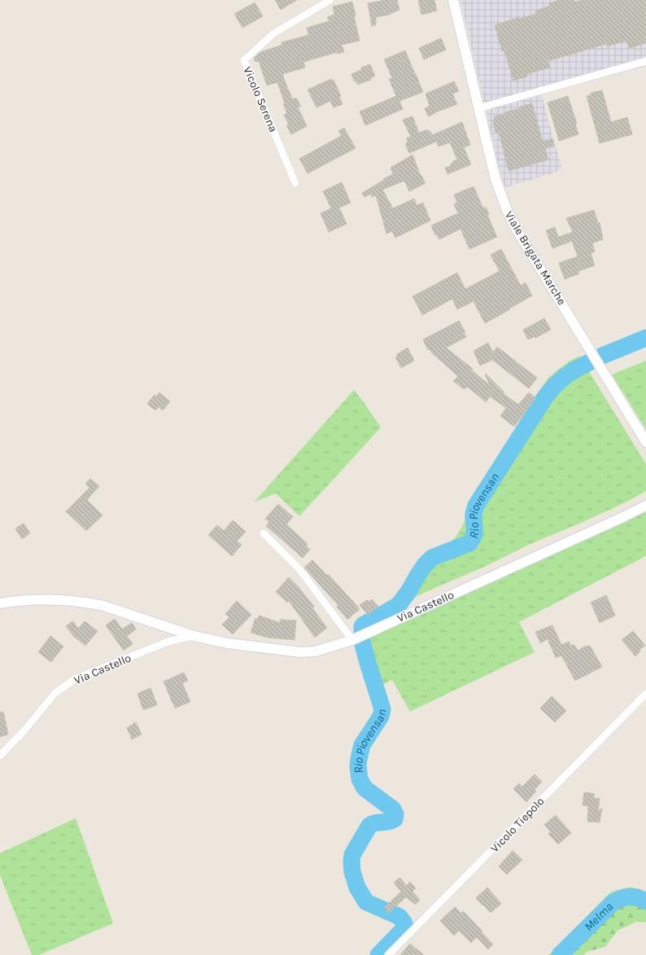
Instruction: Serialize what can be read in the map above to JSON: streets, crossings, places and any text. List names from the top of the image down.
{
  "streets": {
    "street": [
      "Vicolo Serena",
      "Viale Brigata Marche",
      "Via Castello",
      "Vicolo Tiepolo"
    ]
  },
  "water": ["Rio Piovensan", "Melma"]
}
